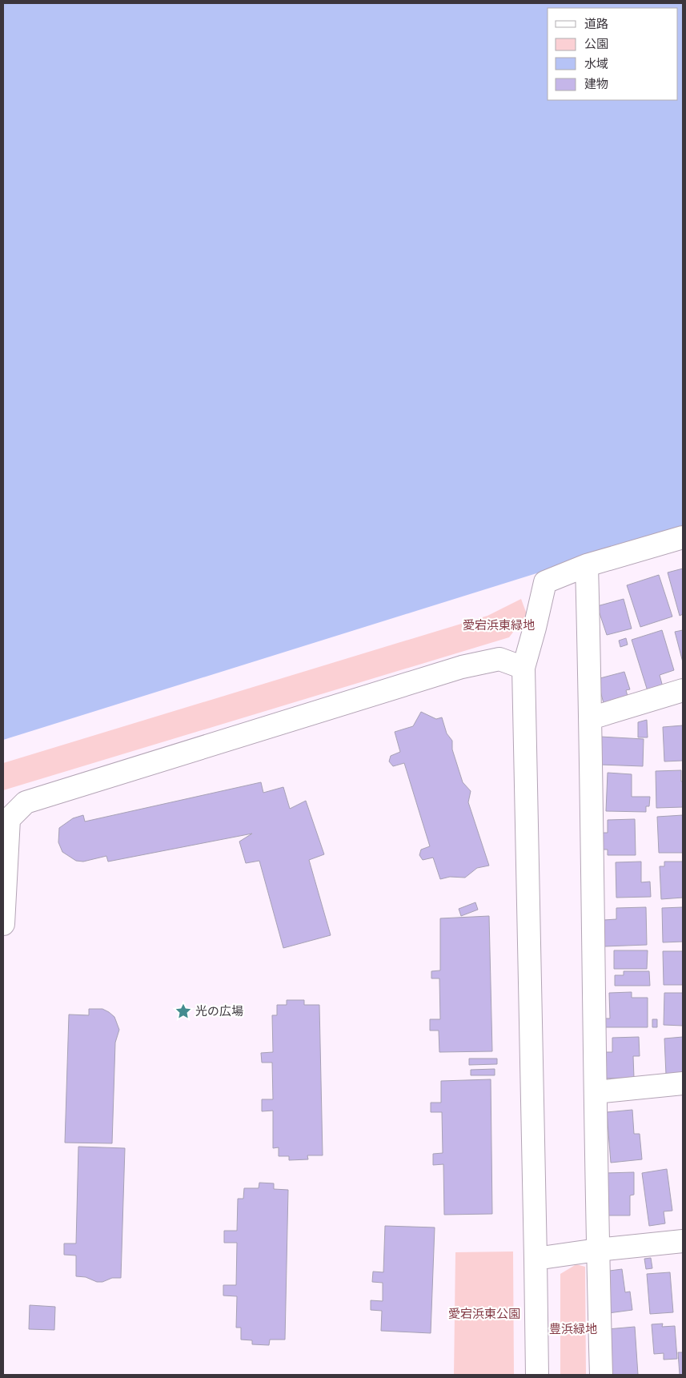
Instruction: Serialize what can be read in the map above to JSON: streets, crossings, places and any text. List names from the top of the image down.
{
  "parks": ["愛宕浜東緑地", "愛宕浜東公園", "豊浜緑地"],
  "places": {
    "place": ["光の広場"]
  },
  "legend": [
    "道路",
    "公園",
    "水域",
    "建物"
  ]
}
